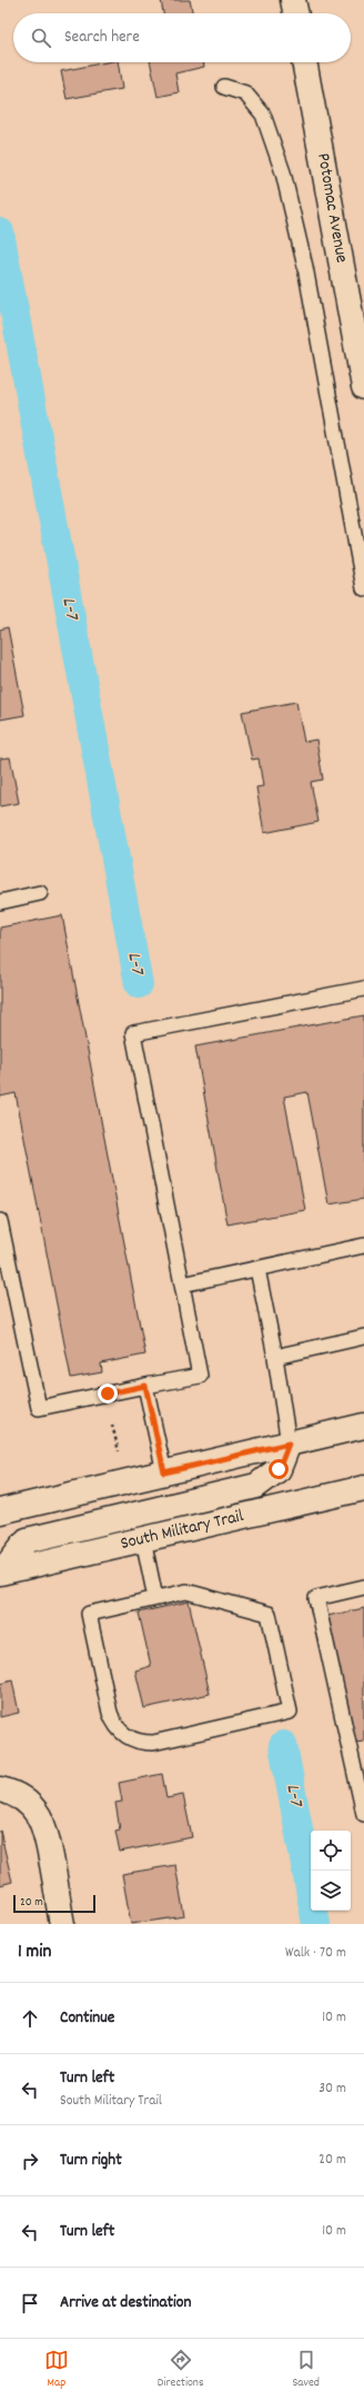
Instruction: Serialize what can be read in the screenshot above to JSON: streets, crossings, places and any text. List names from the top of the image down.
{
  "streets": {
    "main road": ["Potomac Avenue", "South Military Trail"]
  },
  "water": ["L-7"],
  "scale_bar": "20 m",
  "page": {
    "search": "Search here",
    "scale": "20 m",
    "heading": ["1 min", "Walk · 70 m"],
    "list": [
      ["Continue", "10 m"],
      ["Turn left", "South Military Trail", "30 m"],
      ["Turn right", "20 m"],
      ["Turn left", "10 m"],
      "Arrive at destination"
    ],
    "nav": ["Map", "Directions", "Saved"]
  }
}
